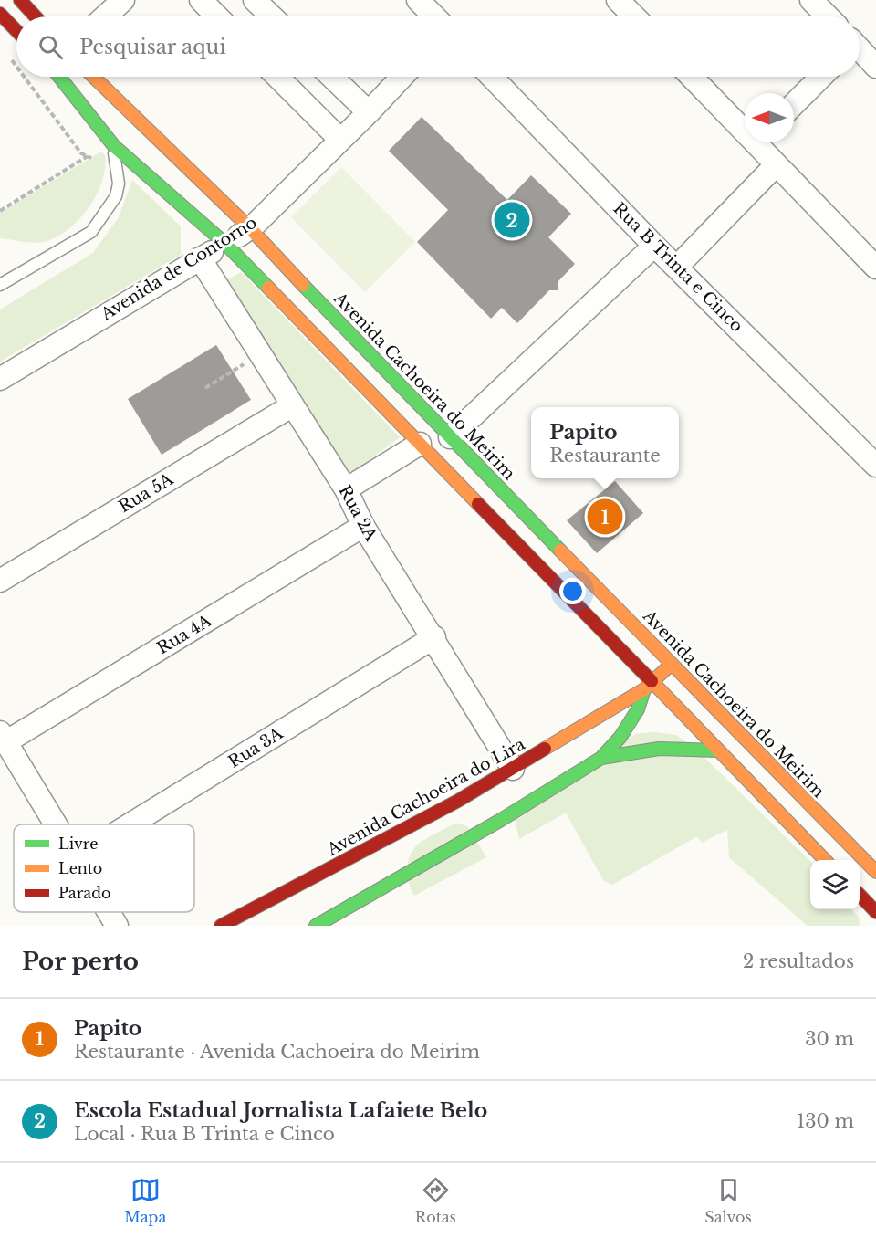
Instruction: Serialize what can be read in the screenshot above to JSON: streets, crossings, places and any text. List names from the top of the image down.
{
  "streets": {
    "street": [
      "Rua B Trinta e Cinco",
      "Avenida de Contorno",
      "Avenida Cachoeira do Meirim",
      "Rua 5A",
      "Rua 2A",
      "Rua 4A",
      "Rua 3A",
      "Avenida Cachoeira do Lira"
    ]
  },
  "crossings": [
    ["Avenida de Contorno", "Avenida Cachoeira do Meirim"],
    ["Avenida de Contorno", "Rua 2A"],
    ["Avenida Cachoeira do Meirim", "Avenida Cachoeira do Lira"],
    ["Rua 5A", "Rua 2A"],
    ["Rua 2A", "Rua 4A"],
    ["Rua 2A", "Rua 3A"],
    ["Rua 2A", "Avenida Cachoeira do Lira"]
  ],
  "legend": ["Livre", "Lento", "Parado"],
  "north": "left",
  "page": {
    "search": "Pesquisar aqui",
    "pins": ["2", "1"],
    "popup": ["Papito", "Restaurante"],
    "heading": ["Por perto", "2 resultados"],
    "list": [
      {
        "mark": "1",
        "name": "Papito",
        "note": "Restaurante · Avenida Cachoeira do Meirim",
        "value": "30 m"
      },
      {
        "mark": "2",
        "name": "Escola Estadual Jornalista Lafaiete Belo",
        "note": "Local · Rua B Trinta e Cinco",
        "value": "130 m"
      }
    ],
    "nav": ["Mapa", "Rotas", "Salvos"]
  }
}
